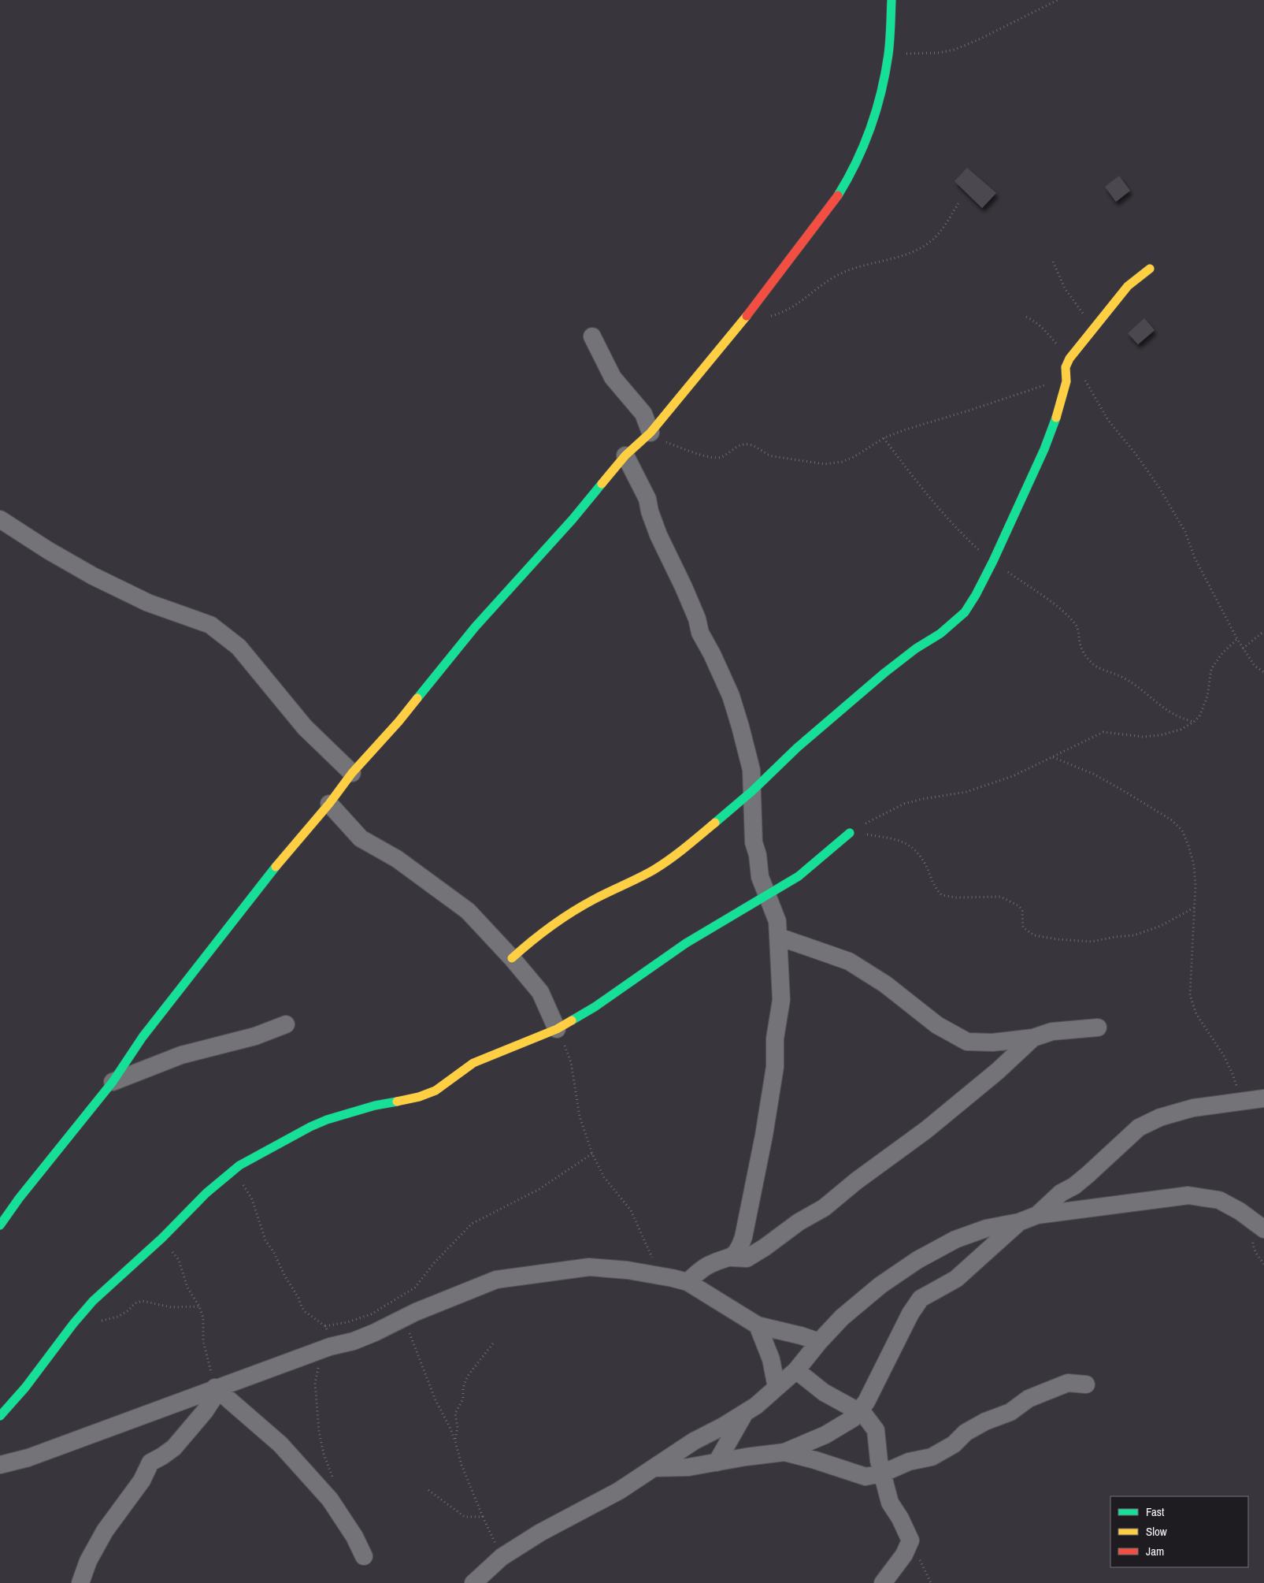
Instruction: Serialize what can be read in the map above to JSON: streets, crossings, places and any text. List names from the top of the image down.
{
  "legend": ["Fast", "Slow", "Jam"]
}
